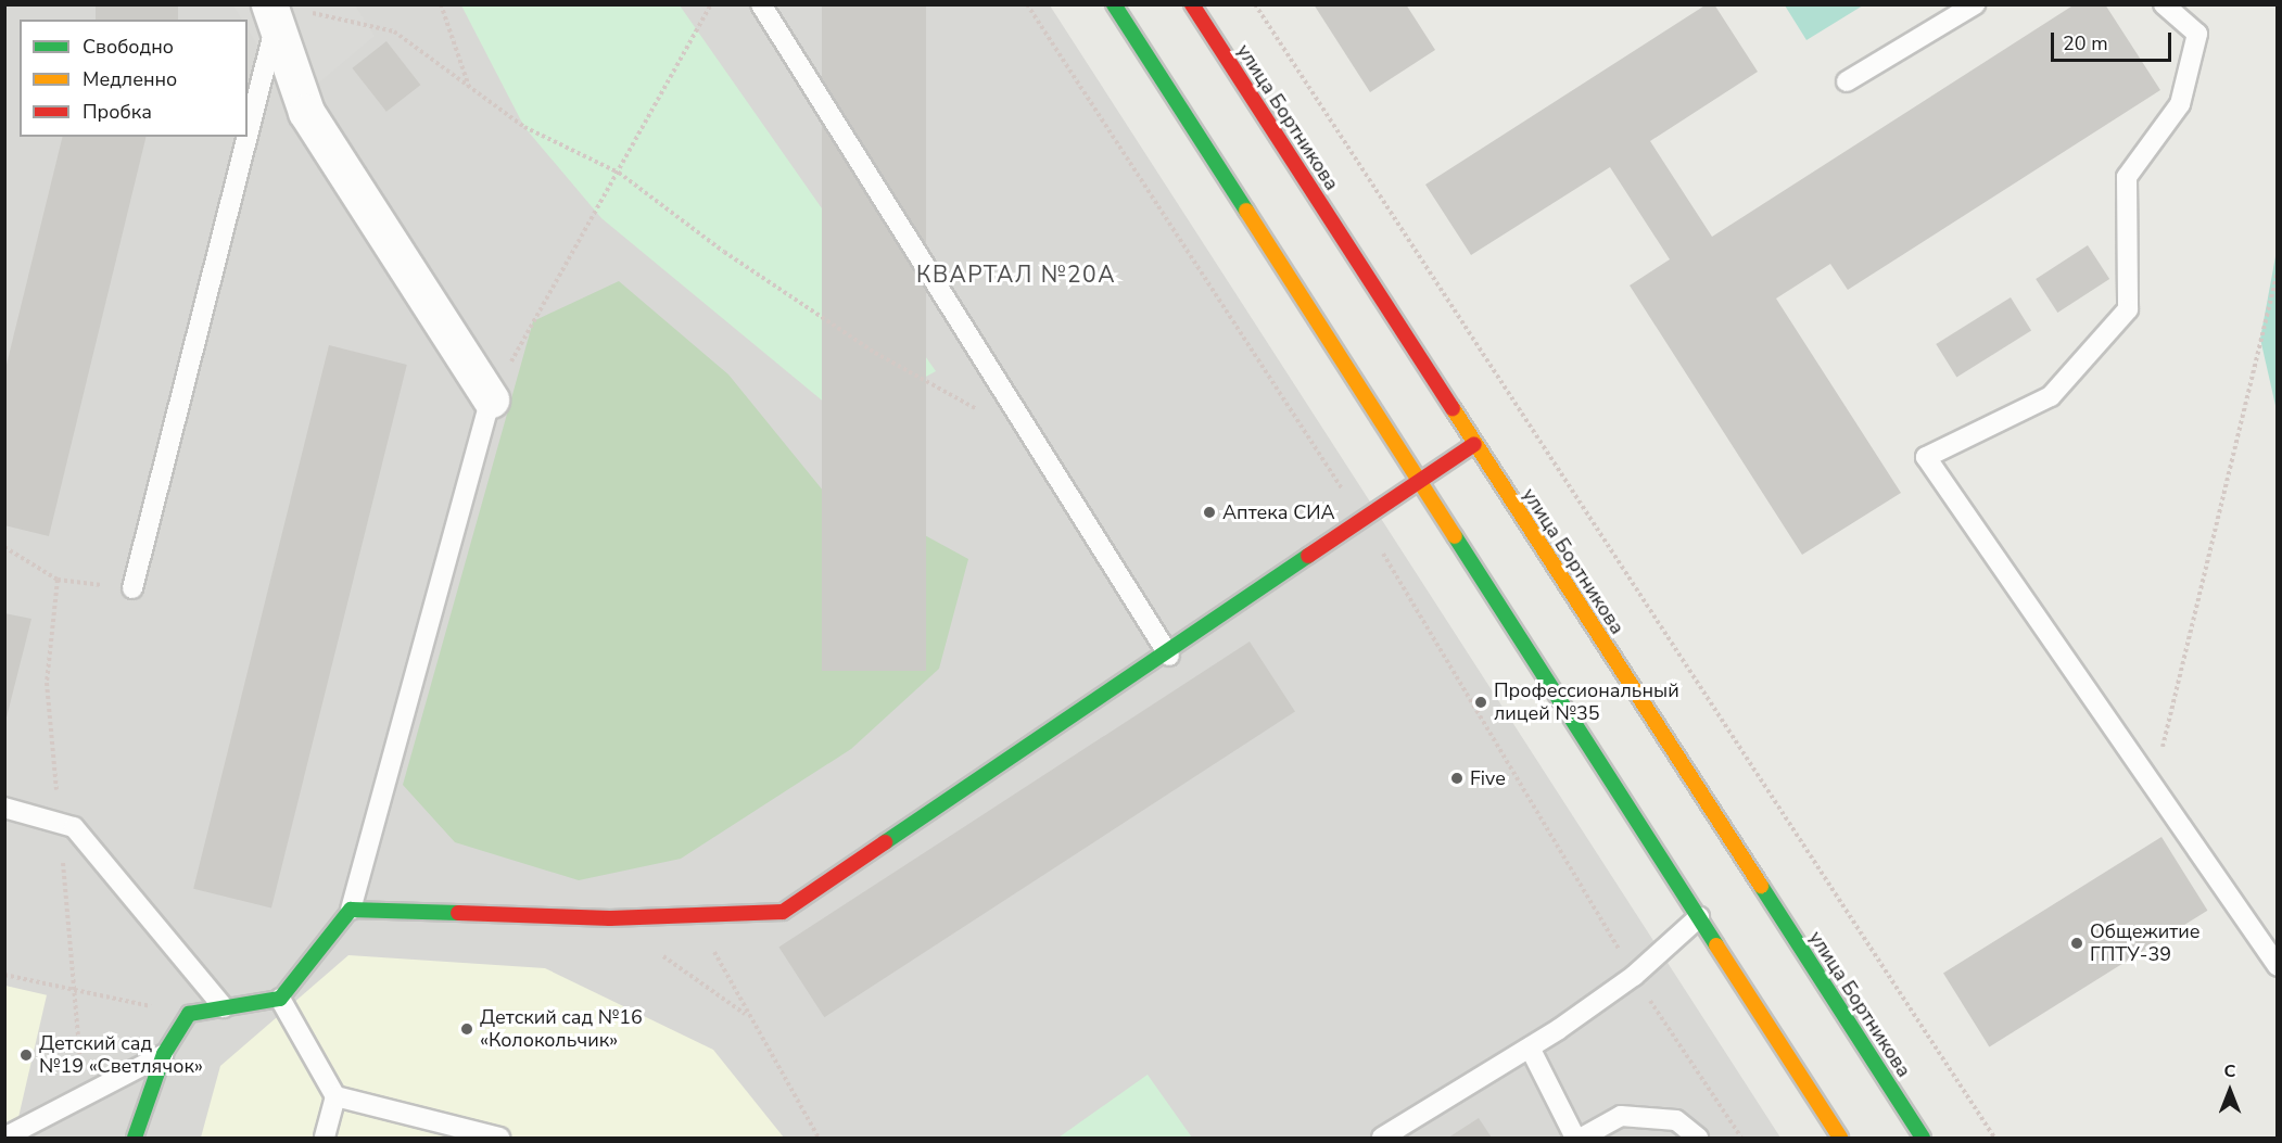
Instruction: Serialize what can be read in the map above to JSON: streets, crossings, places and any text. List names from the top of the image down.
{
  "streets": {
    "main road": ["улица Бортникова"]
  },
  "districts": ["КВАРТАЛ №20А"],
  "places": [
    "Аптека СИА",
    "Профессиональный лицей №35",
    "Five",
    "Общежитие ГПТУ-39",
    "Детский сад №16 «Колокольчик»",
    "Детский сад №19 «Светлячок»"
  ],
  "legend": ["Свободно", "Медленно", "Пробка"],
  "scale_bar": "20 m",
  "north": "top"
}
